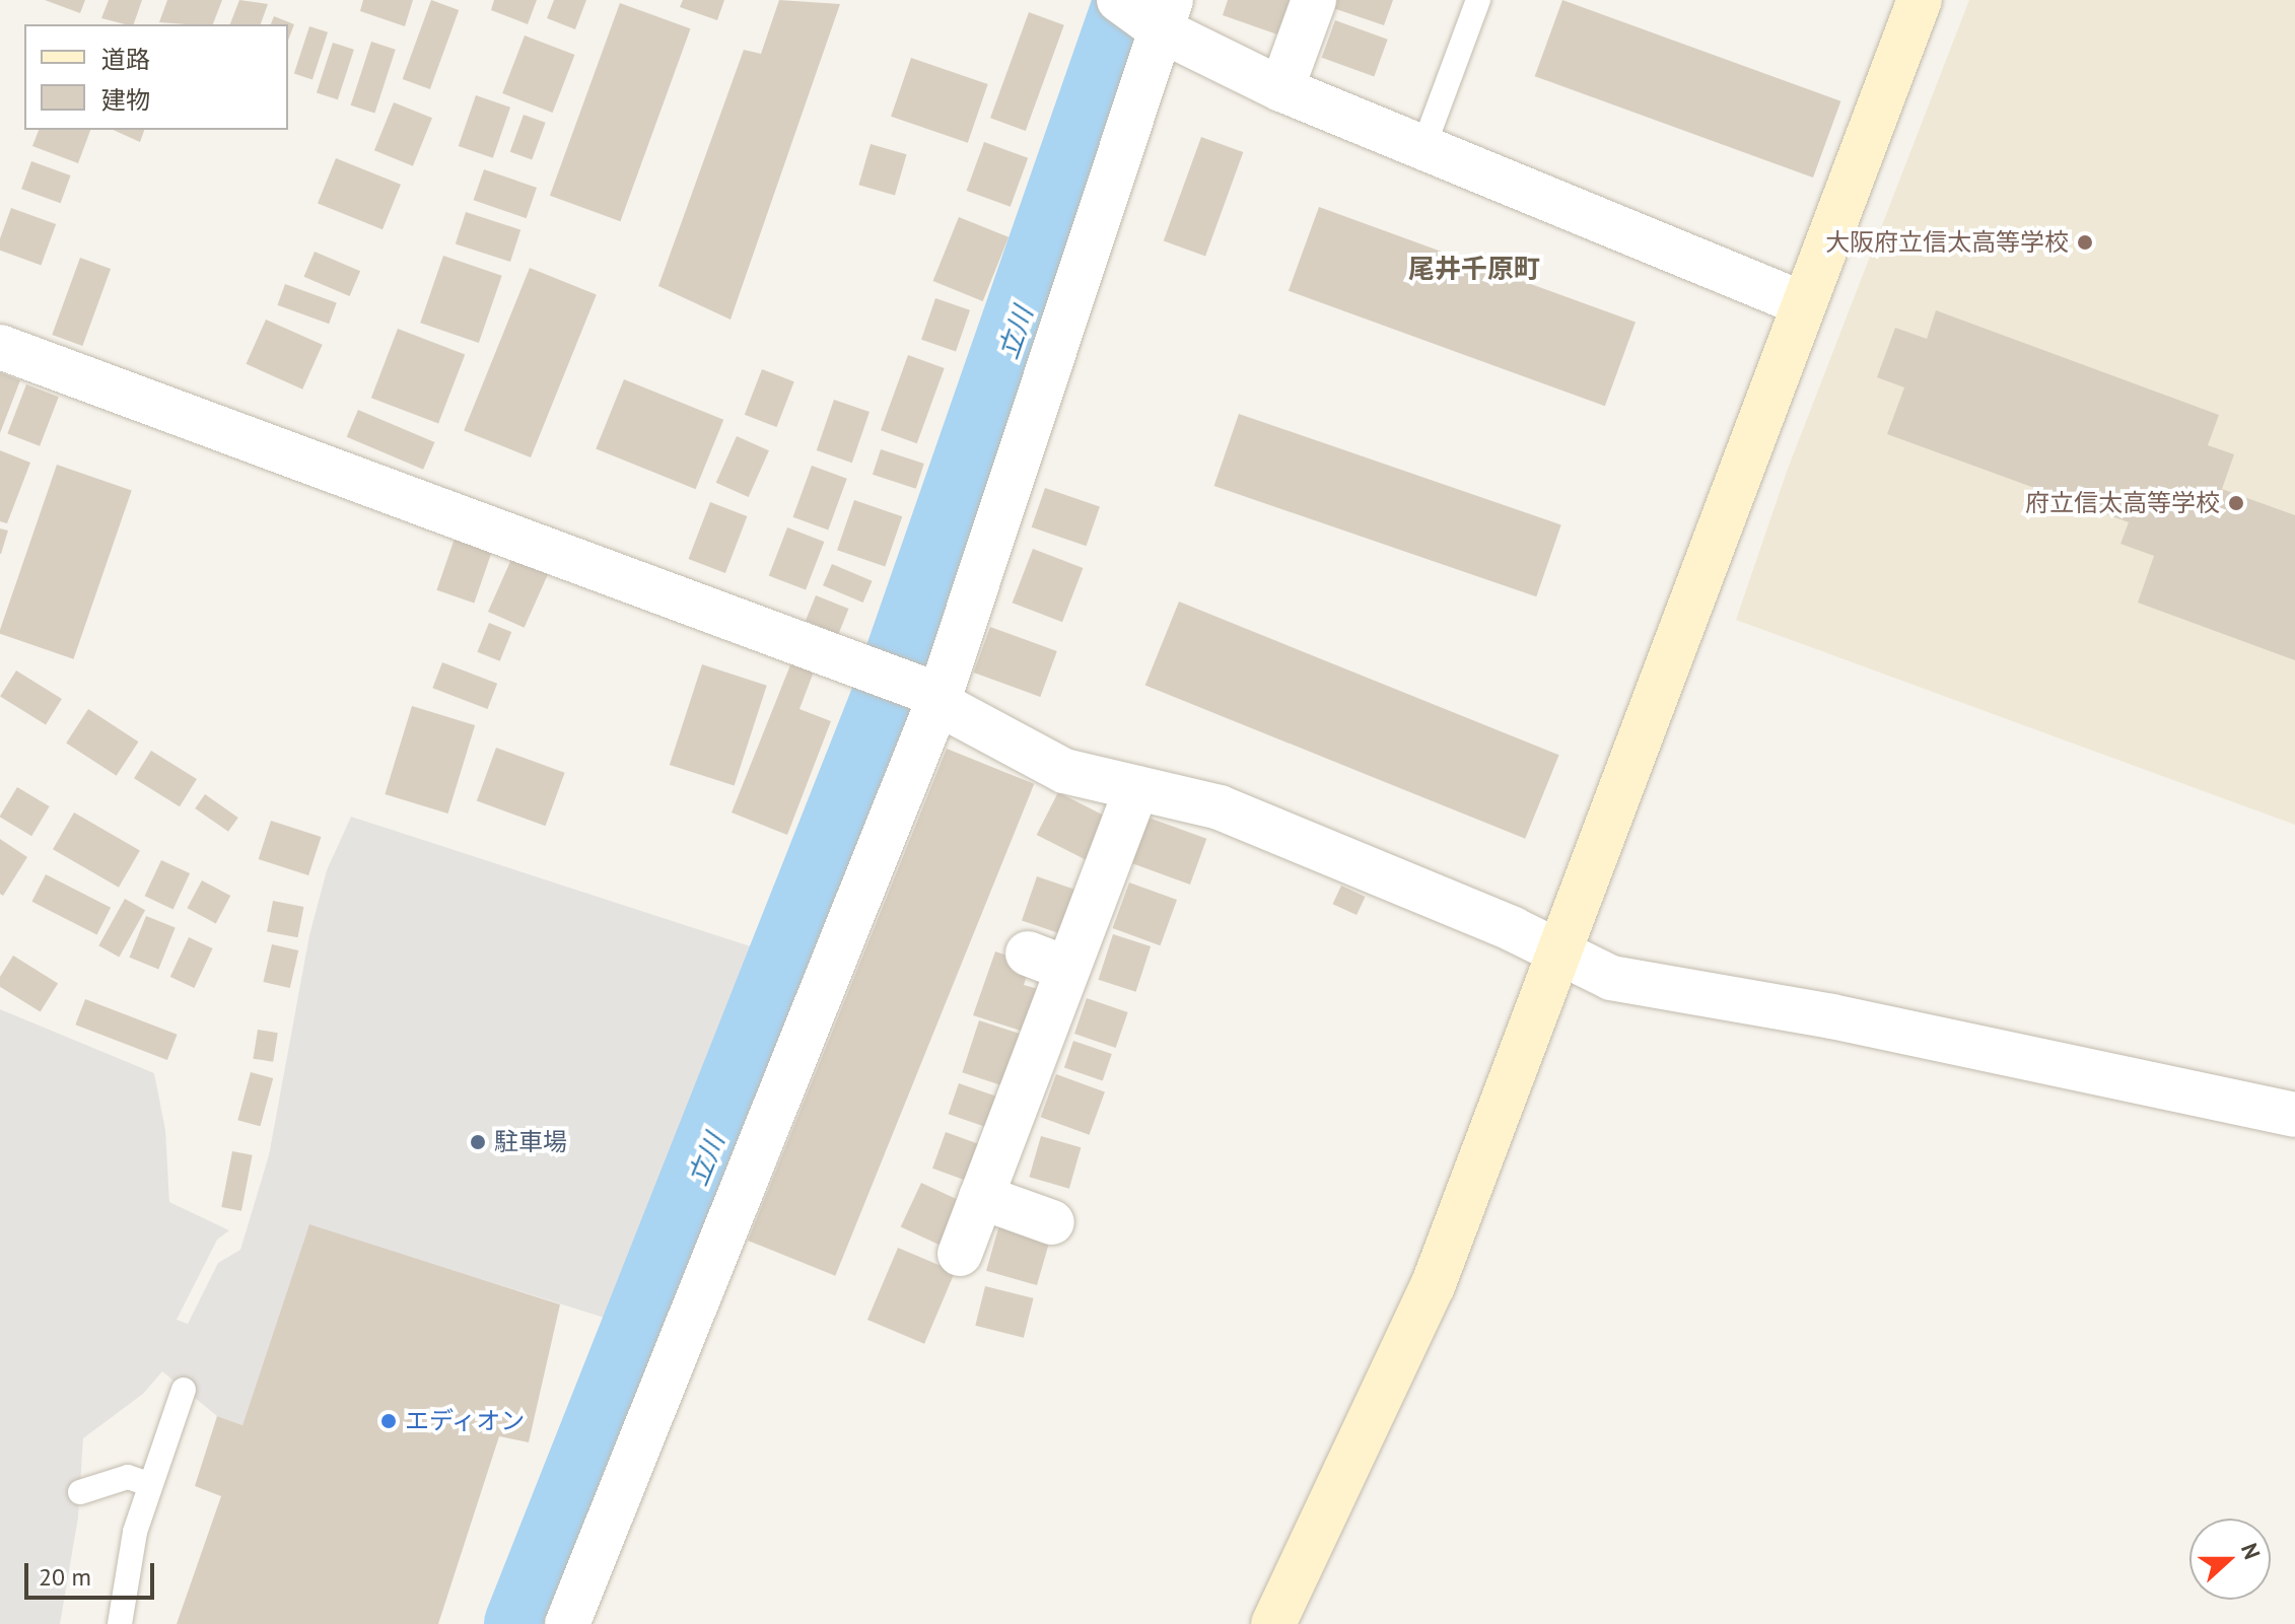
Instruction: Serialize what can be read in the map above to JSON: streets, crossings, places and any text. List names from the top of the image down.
{
  "districts": ["尾井千原町"],
  "water": ["立川"],
  "places": [
    "大阪府立信太高等学校",
    "府立信太高等学校",
    "駐車場",
    "エディオン"
  ],
  "legend": ["道路", "建物"],
  "scale_bar": "20 m",
  "north": "right"
}
